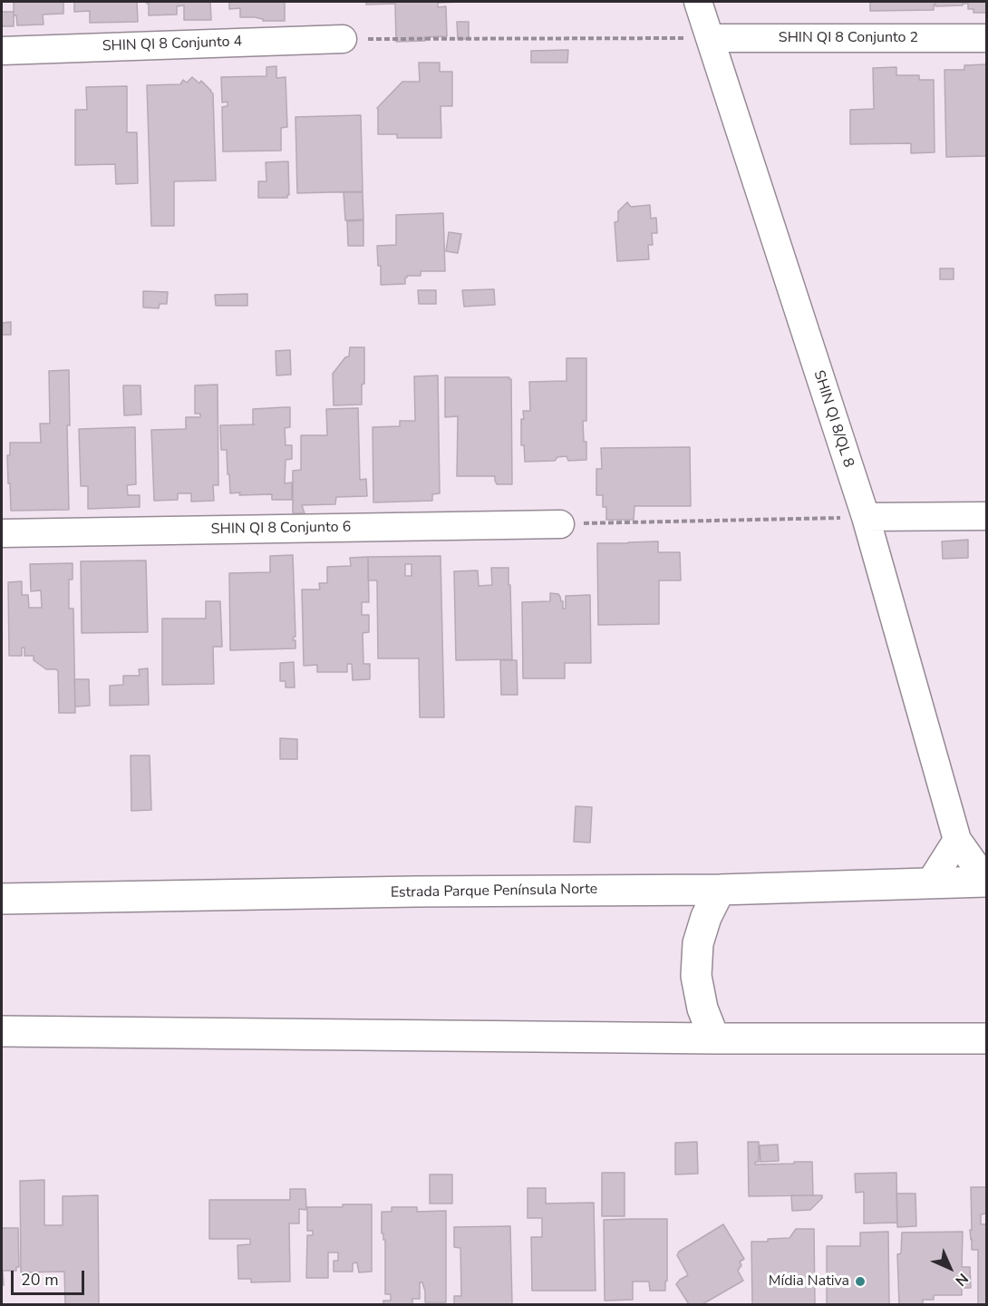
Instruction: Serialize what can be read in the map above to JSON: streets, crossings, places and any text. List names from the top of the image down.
{
  "streets": {
    "main road": ["Estrada Parque Península Norte"],
    "street": [
      "SHIN QI 8 Conjunto 2",
      "SHIN QI 8 Conjunto 4",
      "SHIN QI 8/QL 8",
      "SHIN QI 8 Conjunto 6"
    ]
  },
  "crossings": [
    ["SHIN QI 8 Conjunto 2", "SHIN QI 8/QL 8"],
    ["SHIN QI 8/QL 8", "Estrada Parque Península Norte"]
  ],
  "places": ["Mídia Nativa"],
  "scale_bar": "20 m",
  "north": "bottom right"
}
